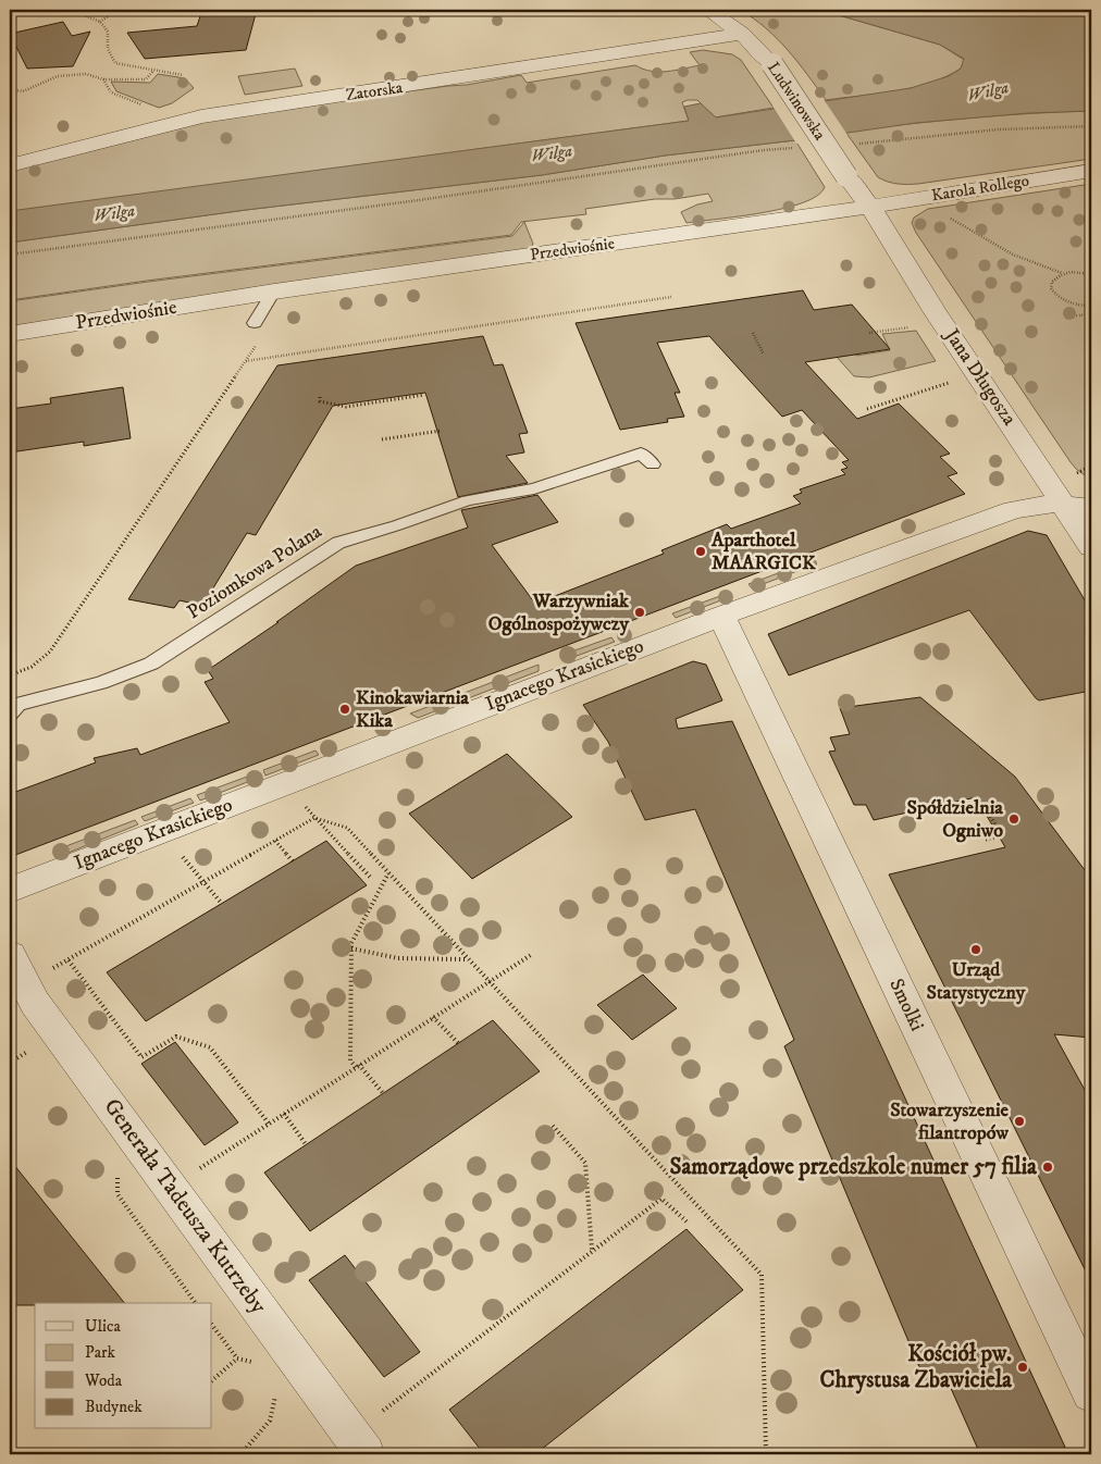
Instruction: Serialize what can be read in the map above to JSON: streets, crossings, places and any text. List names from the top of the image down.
{
  "streets": {
    "street": [
      "Zatorska",
      "Ludwinowska",
      "Karola Rollego",
      "Przedwiośnie",
      "Jana Długosza",
      "Ignacego Krasickiego",
      "Smolki",
      "Generała Tadeusza Kutrzeby"
    ],
    "lane": ["Poziomkowa Polana"]
  },
  "crossings": [
    ["Zatorska", "Ludwinowska"],
    ["Ludwinowska", "Karola Rollego"],
    ["Ludwinowska", "Przedwiośnie"],
    ["Ludwinowska", "Jana Długosza"],
    ["Karola Rollego", "Przedwiośnie"],
    ["Karola Rollego", "Jana Długosza"],
    ["Przedwiośnie", "Jana Długosza"],
    ["Jana Długosza", "Ignacego Krasickiego"],
    ["Ignacego Krasickiego", "Smolki"]
  ],
  "water": ["Wilga"],
  "places": [
    "Aparthotel MAARGICK",
    "Warzywniak Ogólnospożywczy",
    "Kinokawiarnia Kika",
    "Spółdzielnia Ogniwo",
    "Urząd Statystyczny",
    "Stowarzyszenie filantropów",
    "Samorządowe przedszkole numer 57 filia",
    "Kościół pw. Chrystusa Zbawiciela"
  ],
  "legend": [
    "Ulica",
    "Park",
    "Woda",
    "Budynek"
  ]
}
